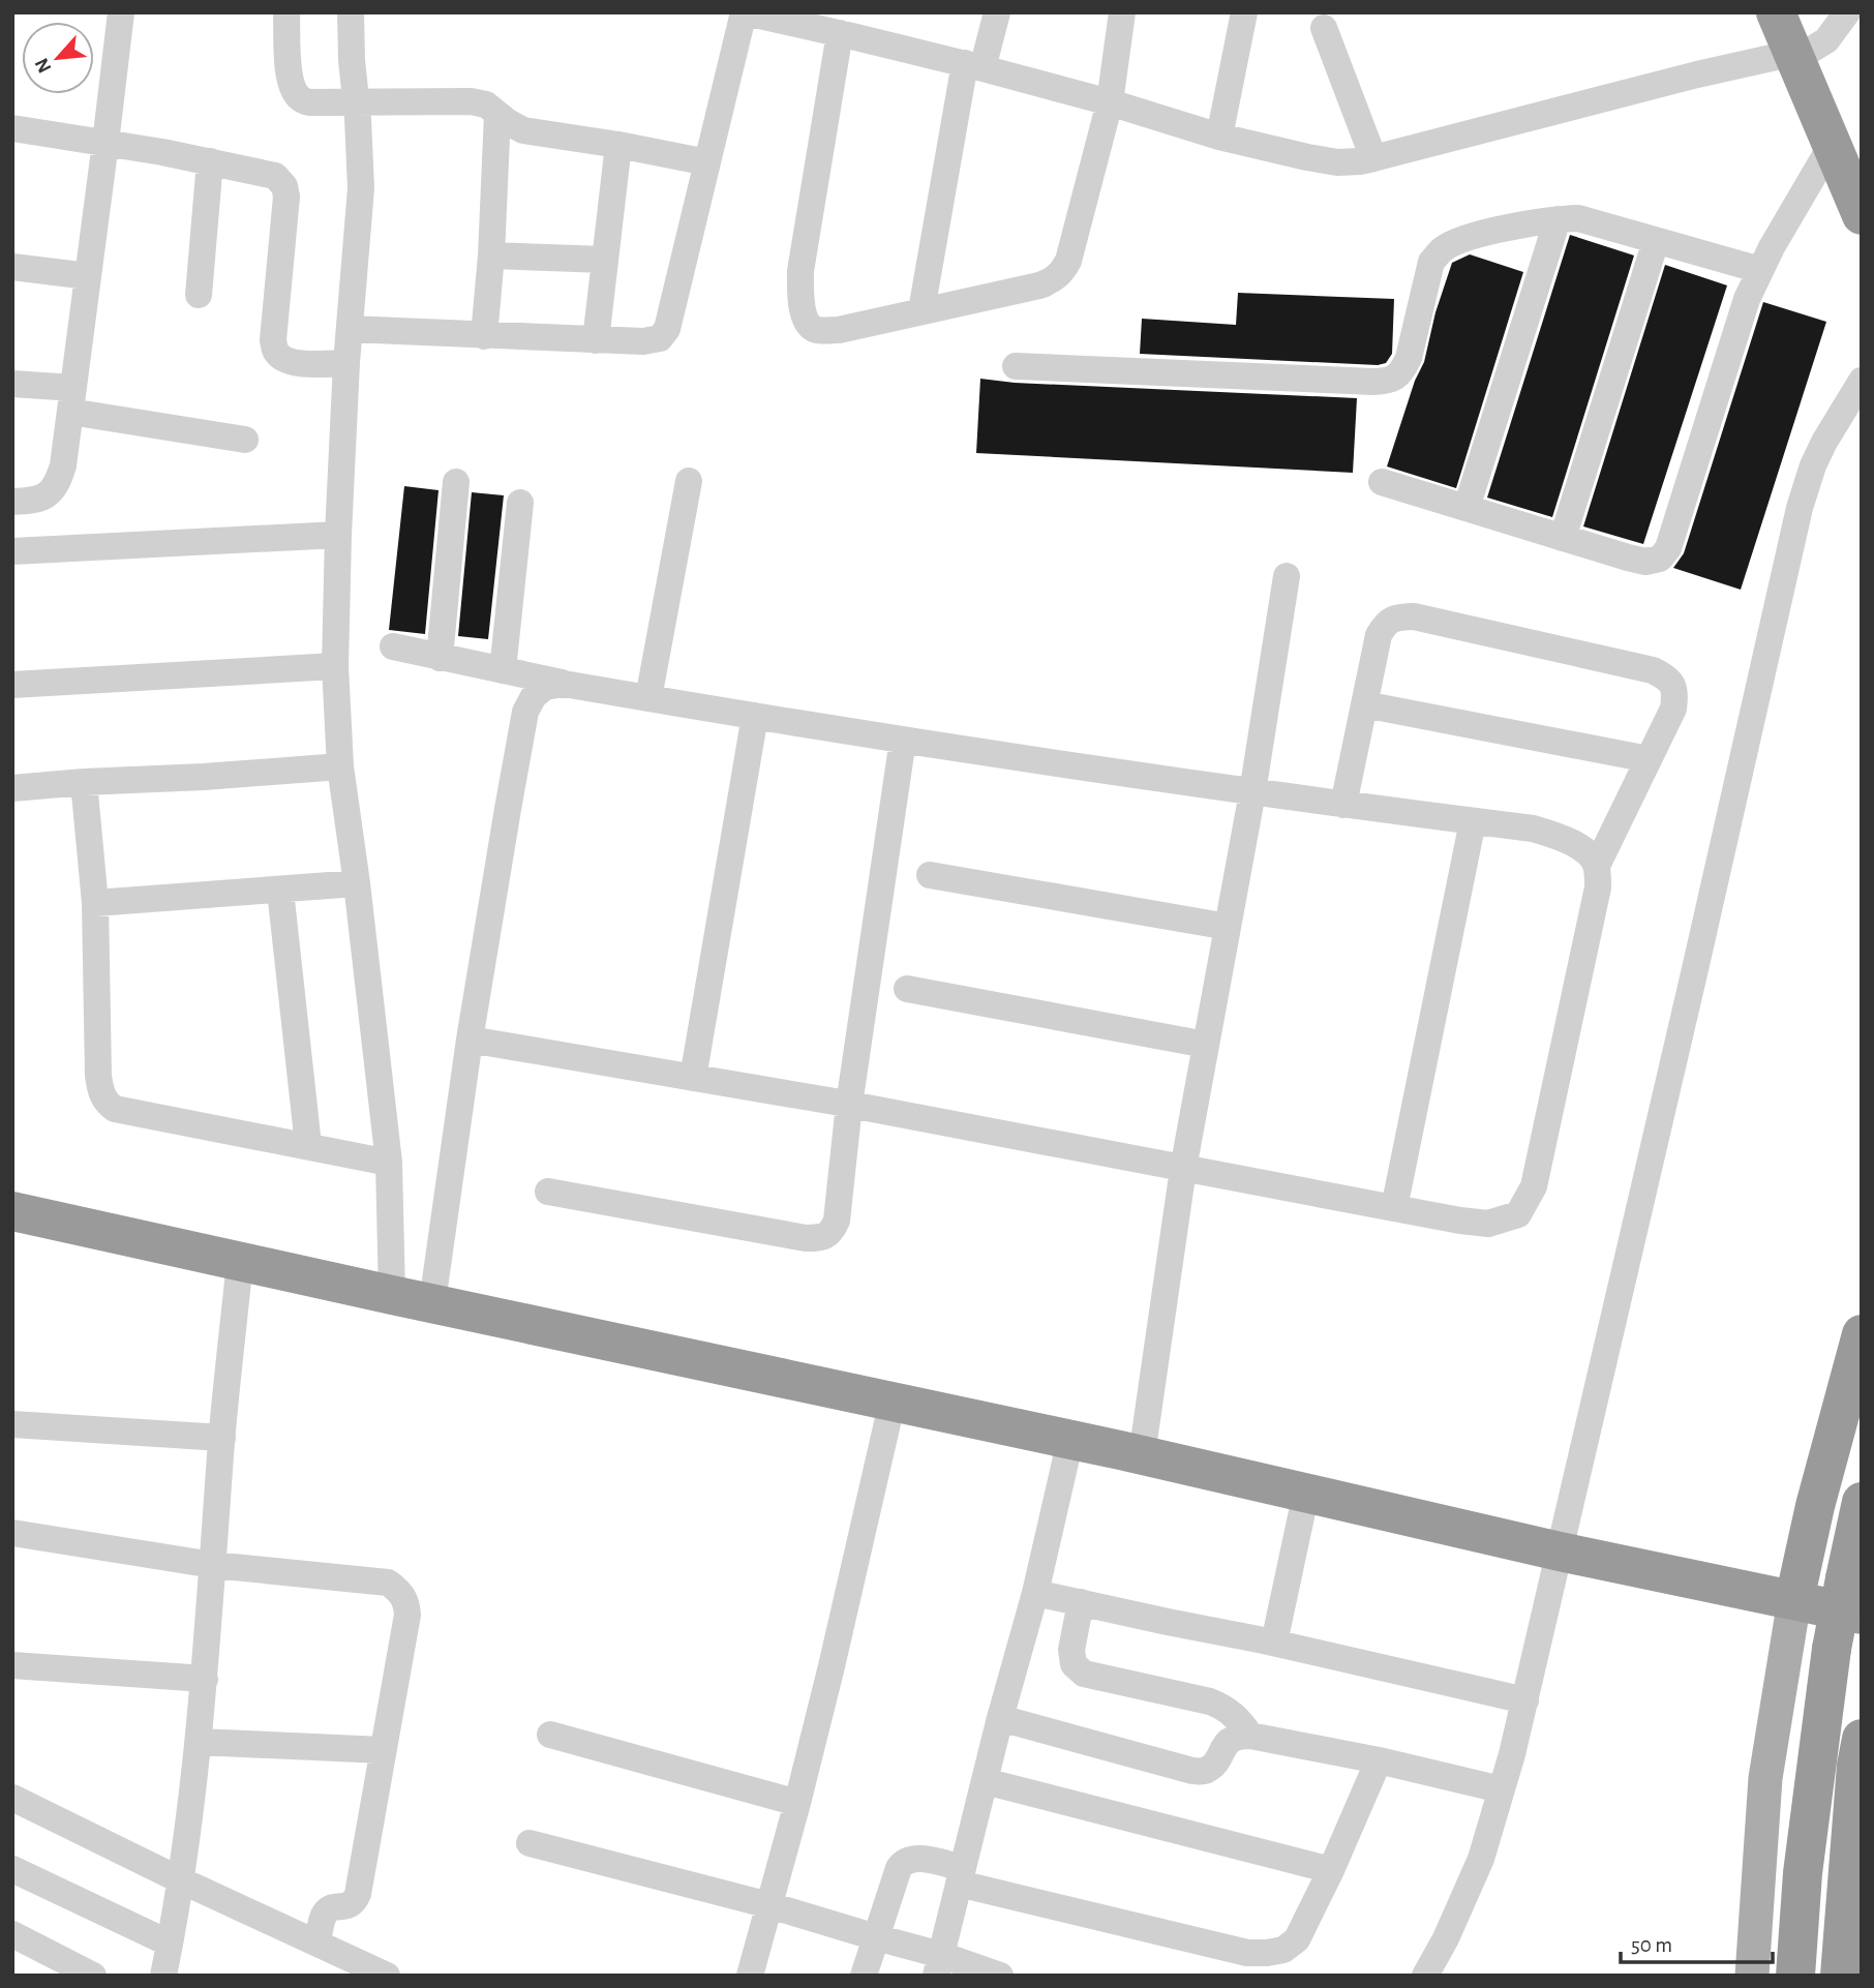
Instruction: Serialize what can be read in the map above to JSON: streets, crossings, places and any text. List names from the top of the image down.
{
  "scale_bar": "50 m",
  "north": "bottom left"
}
